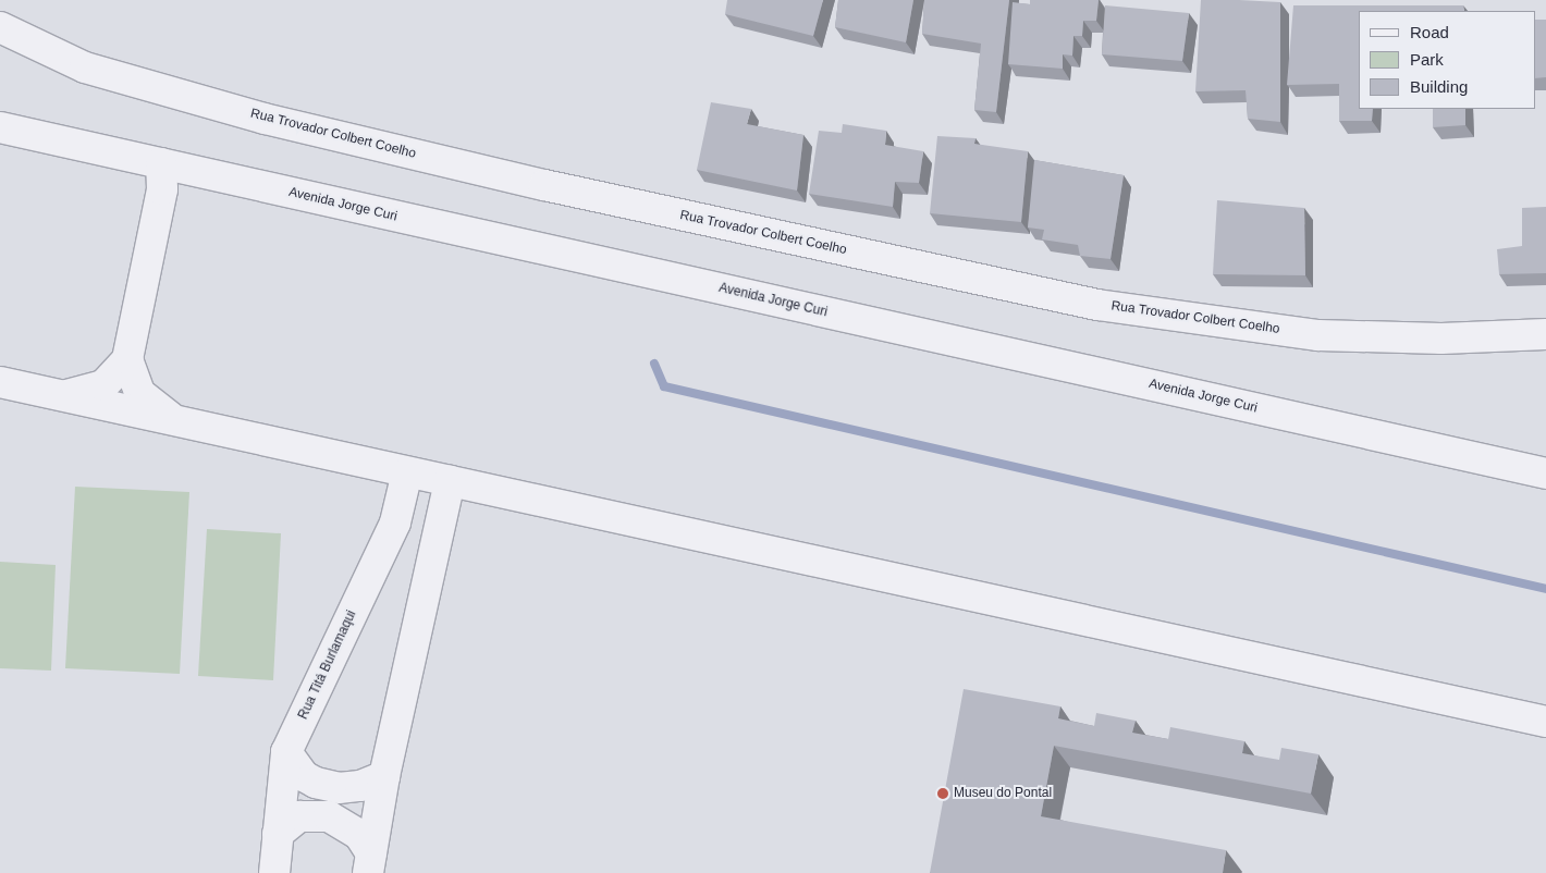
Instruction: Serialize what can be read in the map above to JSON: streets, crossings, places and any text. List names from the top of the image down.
{
  "streets": {
    "street": ["Rua Trovador Colbert Coelho", "Avenida Jorge Curi", "Rua Titá Burlamaqui"]
  },
  "places": ["Museu do Pontal"],
  "legend": ["Road", "Park", "Building"]
}
